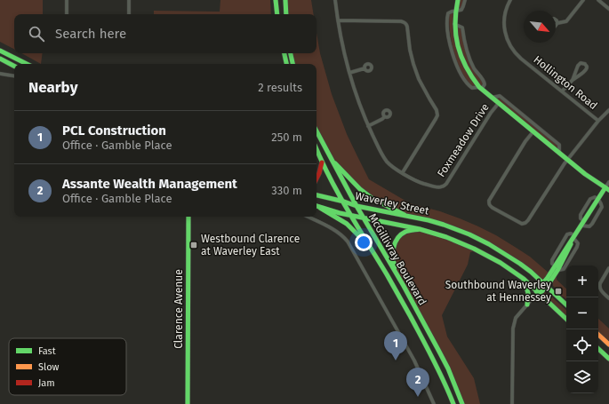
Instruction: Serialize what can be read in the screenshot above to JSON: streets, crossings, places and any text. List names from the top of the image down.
{
  "streets": {
    "main road": ["Waverley Street", "McGillivray Boulevard", "Clarence Avenue"],
    "street": ["Hollington Road", "Foxmeadow Drive"]
  },
  "crossings": [
    ["Waverley Street", "McGillivray Boulevard"]
  ],
  "places": {
    "transit": ["Westbound Clarence at Waverley East", "Southbound Waverley at Hennessey"]
  },
  "legend": ["Fast", "Slow", "Jam"],
  "north": "bottom right",
  "page": {
    "search": "Search here",
    "heading": ["Nearby", "2 results"],
    "list": [
      {
        "mark": "1",
        "name": "PCL Construction",
        "note": "Office · Gamble Place",
        "value": "250 m"
      },
      {
        "mark": "2",
        "name": "Assante Wealth Management",
        "note": "Office · Gamble Place",
        "value": "330 m"
      }
    ],
    "map_buttons": ["+", "−"],
    "pins": ["1", "2"]
  }
}
